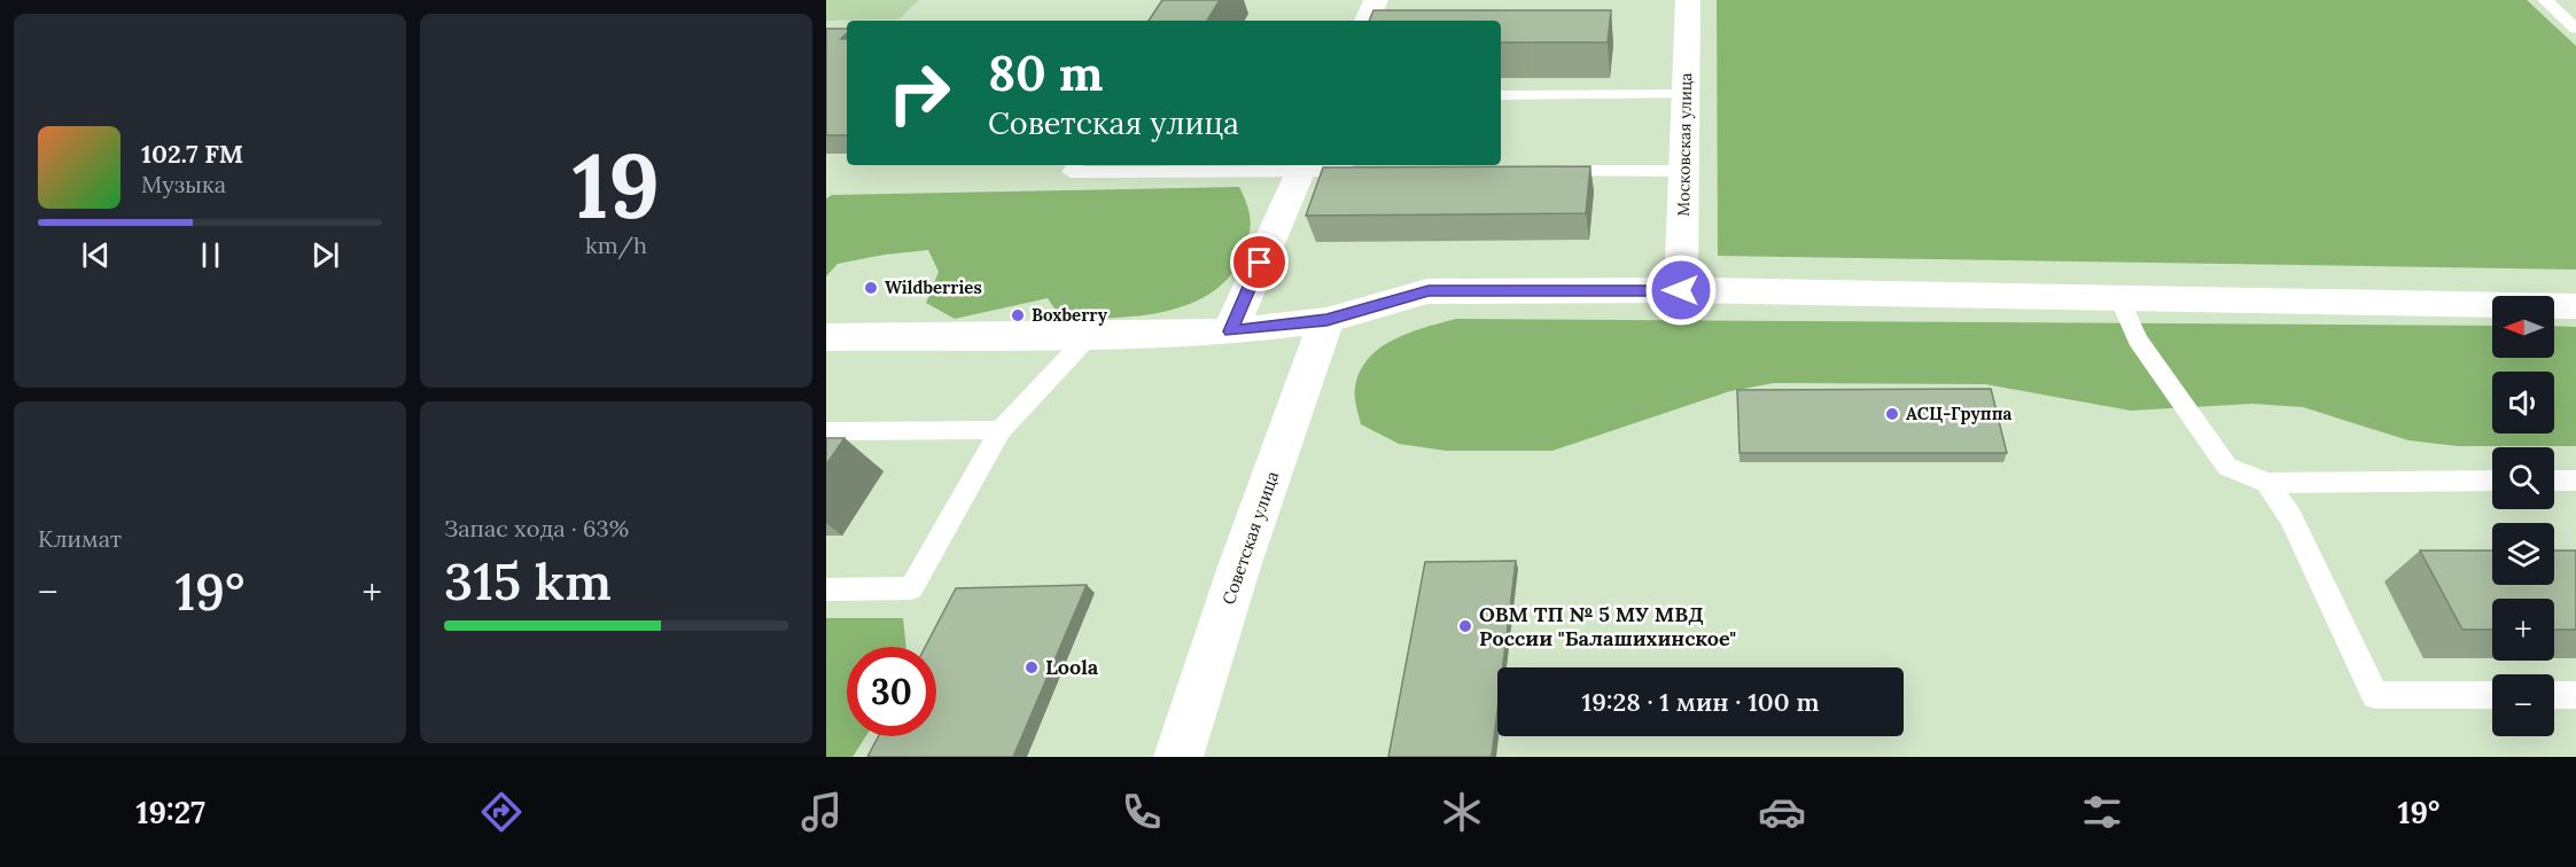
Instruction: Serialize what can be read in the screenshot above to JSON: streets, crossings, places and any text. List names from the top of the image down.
{
  "streets": {
    "street": ["Московская улица", "Советская улица"]
  },
  "places": [
    "Wildberries",
    "Boxberry",
    "АСЦ-Группа",
    "ОВМ ТП № 5 МУ МВД России \"Балашихинское\"",
    "Loola"
  ],
  "north": "left",
  "page": {
    "tile": [
      ["19", "km/h"],
      "Климат",
      ["Запас хода · 63%", "315 km"]
    ],
    "turn": ["80 m", "Советская улица"],
    "song": ["102.7 FM", "Музыка"],
    "map_buttons": ["+", "−"],
    "heat": ["−", "19°", "+"],
    "limit": "30",
    "trip": "19:28 · 1 мин · 100 m",
    "tabs": ["19:27", "19°"]
  }
}
